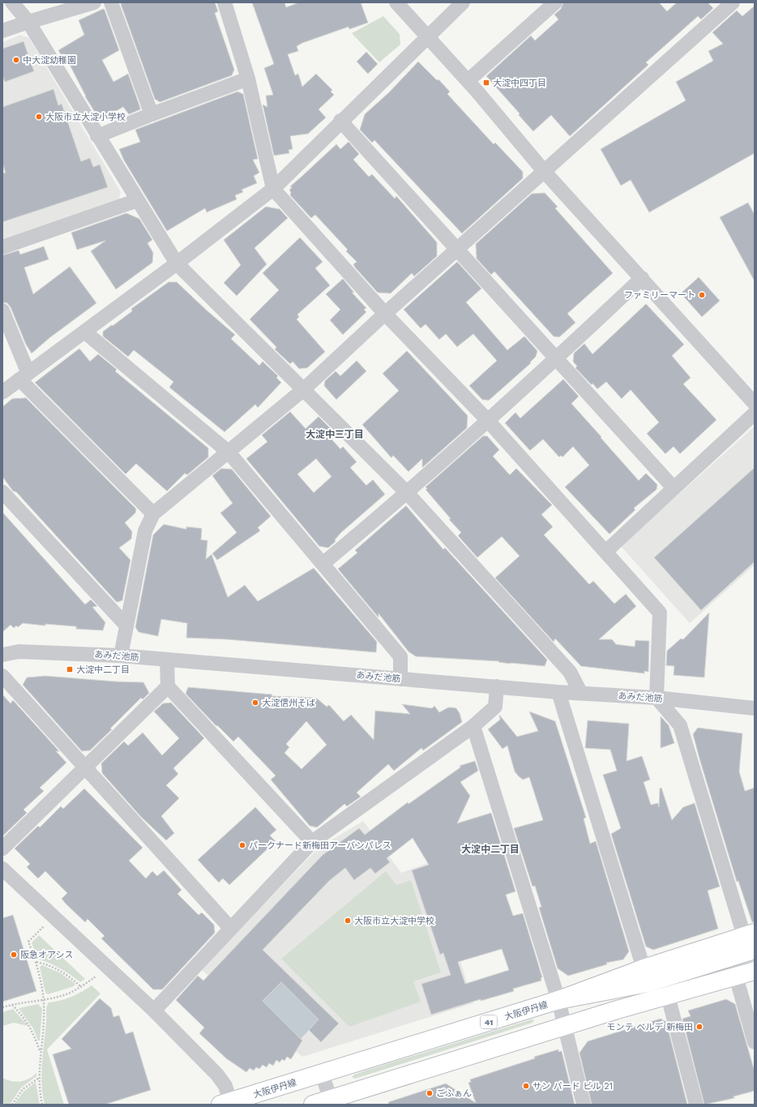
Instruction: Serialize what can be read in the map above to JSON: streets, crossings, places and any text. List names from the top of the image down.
{
  "streets": {
    "main road": ["大阪伊丹線", "41"],
    "street": ["あみだ池筋"]
  },
  "districts": ["大淀中三丁目", "大淀中二丁目"],
  "places": {
    "other": [
      "中大淀幼稚園",
      "大阪市立大淀小学校",
      "ファミリーマート",
      "大淀信州そば",
      "パークナード新梅田アーバンパレス",
      "大阪市立大淀中学校",
      "阪急オアシス",
      "モンテ ベルデ 新梅田",
      "サン バード ビル 21",
      "ごふぁん"
    ],
    "transit": ["大淀中四丁目", "大淀中二丁目"]
  }
}
